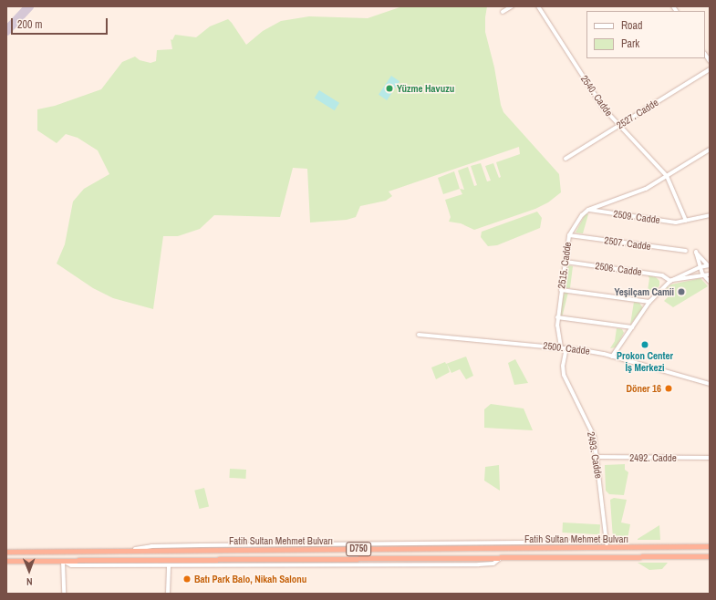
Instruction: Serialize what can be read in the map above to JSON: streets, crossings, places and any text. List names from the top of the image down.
{
  "streets": {
    "highway": ["Fatih Sultan Mehmet Bulvarı", "D750"],
    "street": [
      "2540. Cadde",
      "2527. Cadde",
      "2509. Cadde",
      "2507. Cadde",
      "2515. Cadde",
      "2506. Cadde",
      "2500. Cadde",
      "2493. Cadde",
      "2492. Cadde"
    ]
  },
  "crossings": [
    ["2540. Cadde", "2527. Cadde"],
    ["2540. Cadde", "2515. Cadde"],
    ["2509. Cadde", "2515. Cadde"],
    ["2507. Cadde", "2515. Cadde"],
    ["2515. Cadde", "2506. Cadde"],
    ["2515. Cadde", "2500. Cadde"],
    ["2500. Cadde", "2493. Cadde"],
    ["2493. Cadde", "2492. Cadde"],
    ["2493. Cadde", "Fatih Sultan Mehmet Bulvarı"]
  ],
  "places": [
    "Yüzme Havuzu",
    "Yeşilçam Camii",
    "Prokon Center İş Merkezi",
    "Döner 16",
    "Batı Park Balo, Nikah Salonu"
  ],
  "legend": ["Road", "Park"],
  "scale_bar": "200 m",
  "north": "bottom"
}
